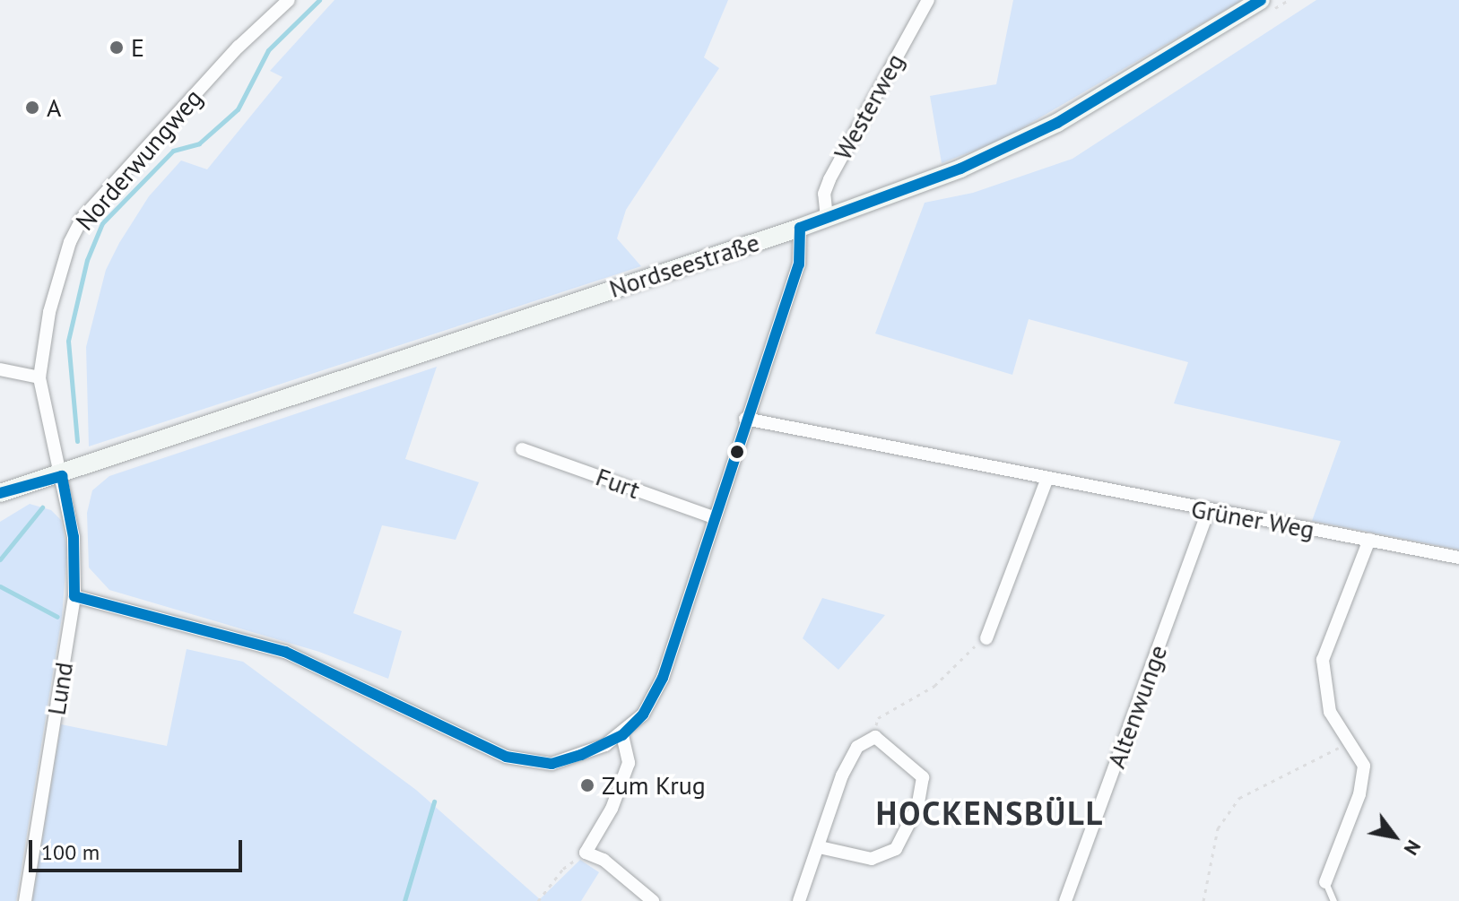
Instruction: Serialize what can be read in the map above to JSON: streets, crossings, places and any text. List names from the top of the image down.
{
  "streets": {
    "main road": ["Nordseestraße"],
    "street": [
      "Westerweg",
      "Norderwungweg",
      "Furt",
      "Grüner Weg",
      "Lund",
      "Altenwunge"
    ]
  },
  "crossings": [
    ["Westerweg", "Nordseestraße"],
    ["Norderwungweg", "Nordseestraße"],
    ["Norderwungweg", "Lund"],
    ["Nordseestraße", "Lund"],
    ["Grüner Weg", "Altenwunge"]
  ],
  "districts": ["HOCKENSBÜLL"],
  "places": ["E", "A", "Zum Krug"],
  "scale_bar": "100 m",
  "north": "bottom right"
}
